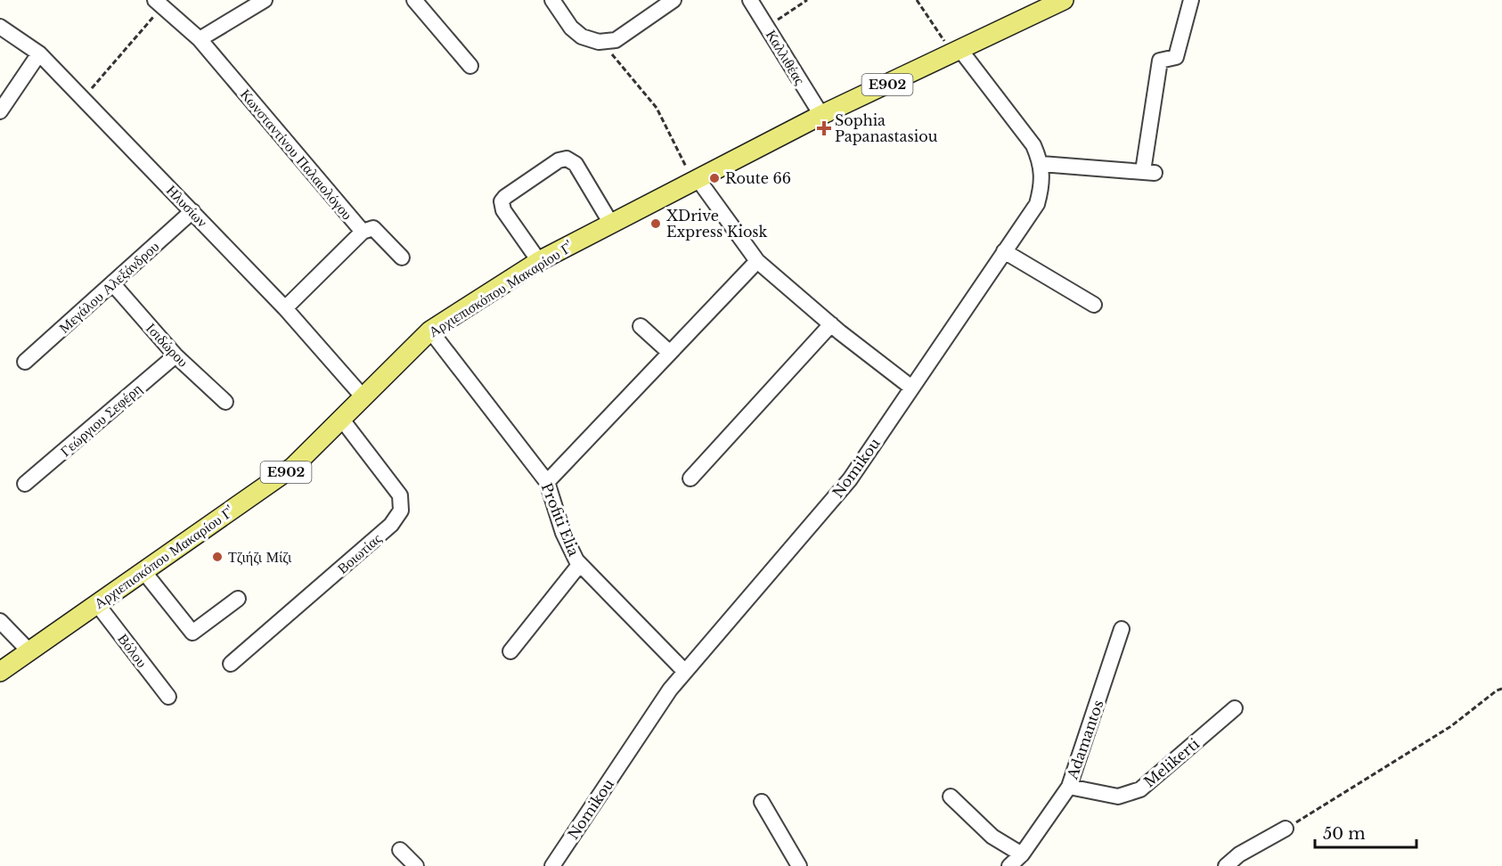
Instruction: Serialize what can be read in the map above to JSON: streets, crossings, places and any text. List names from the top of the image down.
{
  "streets": {
    "main road": ["E902", "Αρχιεπισκόπου Μακαρίου Γ'"],
    "street": [
      "Καλλιθέας",
      "Κωνσταντίνου Παλαιολόγου",
      "Ηλυσίων",
      "Μεγάλου Αλεξάνδρου",
      "Ισιδώρου",
      "Γεώργιου Σεφέρη",
      "Nomikou",
      "Profiti Elia",
      "Βοιωτίας",
      "Βόλου",
      "Adamantos",
      "Melikerti"
    ]
  },
  "crossings": [
    ["Καλλιθέας", "Αρχιεπισκόπου Μακαρίου Γ'"],
    ["Κωνσταντίνου Παλαιολόγου", "Ηλυσίων"],
    ["Ηλυσίων", "Μεγάλου Αλεξάνδρου"],
    ["Ηλυσίων", "Αρχιεπισκόπου Μακαρίου Γ'"],
    ["Μεγάλου Αλεξάνδρου", "Ισιδώρου"],
    ["Αρχιεπισκόπου Μακαρίου Γ'", "Nomikou"],
    ["Αρχιεπισκόπου Μακαρίου Γ'", "Profiti Elia"],
    ["Αρχιεπισκόπου Μακαρίου Γ'", "Βοιωτίας"],
    ["Αρχιεπισκόπου Μακαρίου Γ'", "Βόλου"],
    ["Ισιδώρου", "Γεώργιου Σεφέρη"],
    ["Nomikou", "Profiti Elia"],
    ["Adamantos", "Melikerti"]
  ],
  "places": {
    "health": ["Sophia Papanastasiou"],
    "other": ["Route 66", "XDrive Express Kiosk", "Τζιήζι Μίζι"]
  },
  "scale_bar": "50 m"
}
